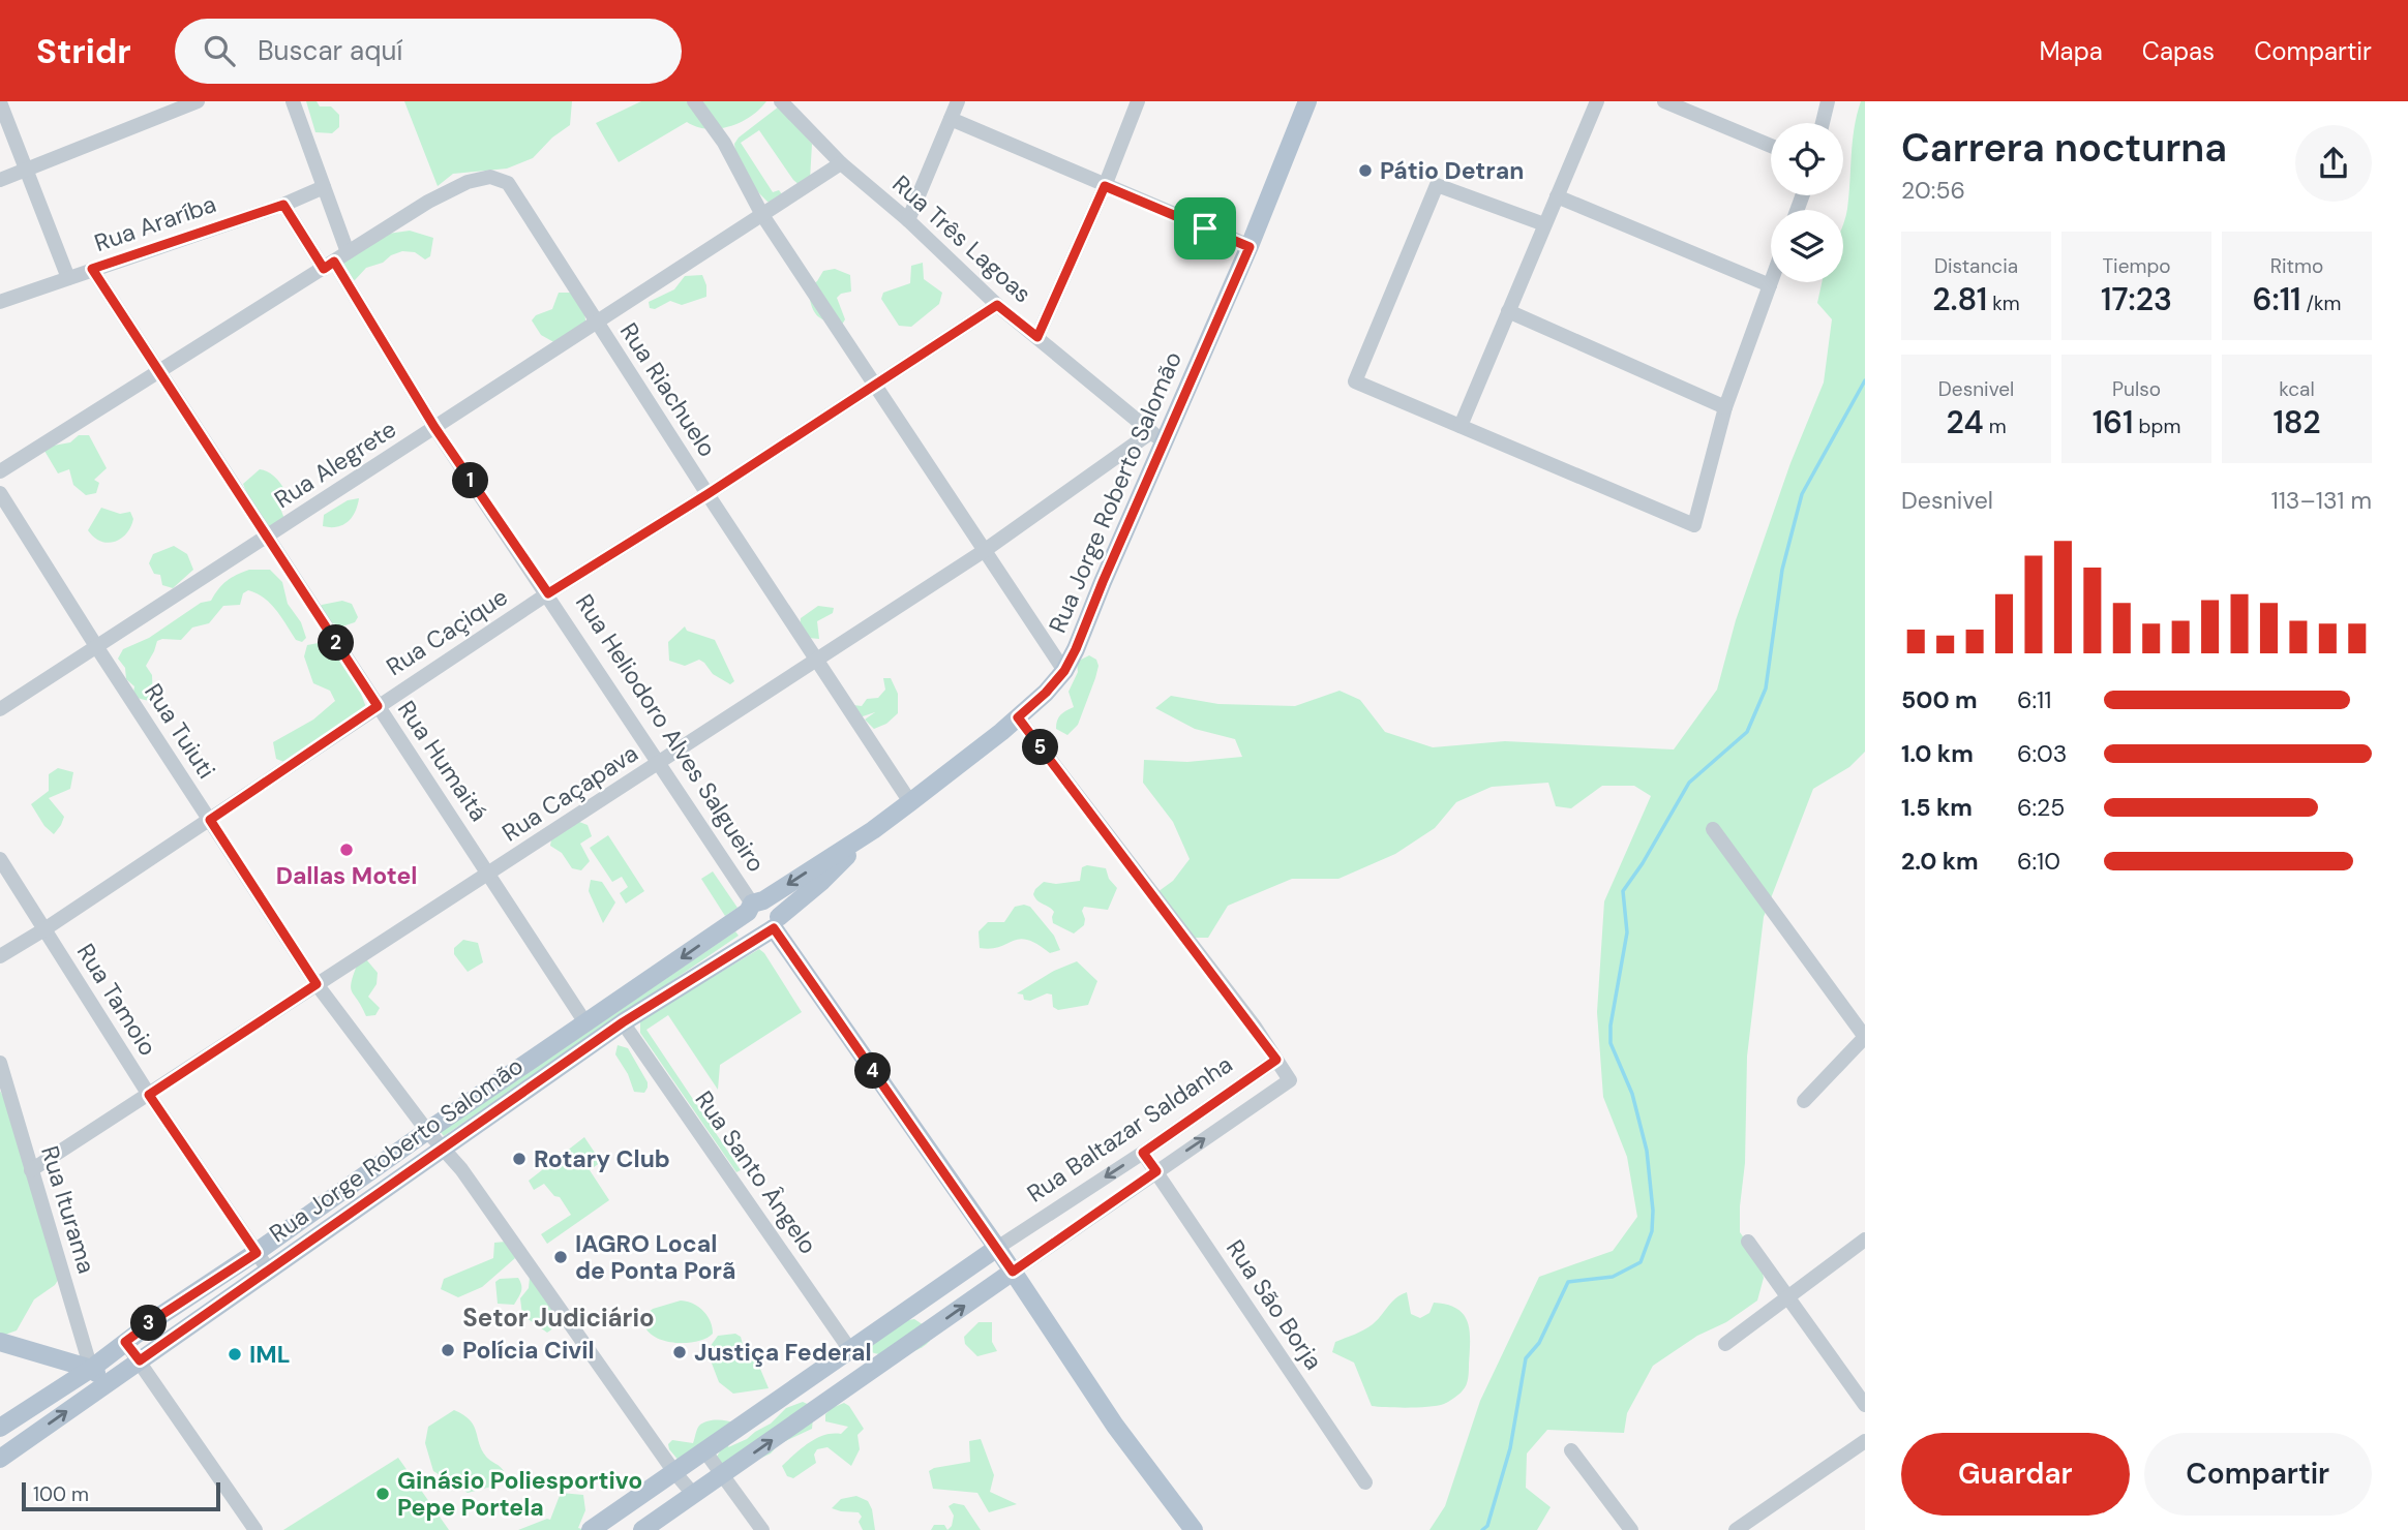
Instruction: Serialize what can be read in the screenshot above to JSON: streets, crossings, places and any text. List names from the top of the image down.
{
  "streets": {
    "main road": ["Rua Jorge Roberto Salomão", "Rua Baltazar Saldanha"],
    "street": [
      "Rua Araríba",
      "Rua Três Lagoas",
      "Rua Riachuelo",
      "Rua Alegrete",
      "Rua Caçique",
      "Rua Tuiuti",
      "Rua Heliodoro Alves Salgueiro",
      "Rua Humaitá",
      "Rua Caçapava",
      "Rua Tamoio",
      "Rua Santo Ângelo",
      "Rua Iturama",
      "Rua São Borja"
    ]
  },
  "crossings": [
    ["Rua Araríba", "Rua Heliodoro Alves Salgueiro"],
    ["Rua Araríba", "Rua Humaitá"],
    ["Rua Três Lagoas", "Rua Alegrete"],
    ["Rua Três Lagoas", "Rua Jorge Roberto Salomão"],
    ["Rua Três Lagoas", "Rua Caçique"],
    ["Rua Três Lagoas", "Rua Caçapava"],
    ["Rua Riachuelo", "Rua Alegrete"],
    ["Rua Riachuelo", "Rua Jorge Roberto Salomão"],
    ["Rua Riachuelo", "Rua Caçique"],
    ["Rua Riachuelo", "Rua Heliodoro Alves Salgueiro"],
    ["Rua Riachuelo", "Rua Caçapava"],
    ["Rua Alegrete", "Rua Tuiuti"],
    ["Rua Alegrete", "Rua Heliodoro Alves Salgueiro"],
    ["Rua Alegrete", "Rua Humaitá"],
    ["Rua Jorge Roberto Salomão", "Rua Tuiuti"],
    ["Rua Jorge Roberto Salomão", "Rua Heliodoro Alves Salgueiro"],
    ["Rua Jorge Roberto Salomão", "Rua Humaitá"],
    ["Rua Jorge Roberto Salomão", "Rua Caçapava"],
    ["Rua Jorge Roberto Salomão", "Rua Tamoio"],
    ["Rua Jorge Roberto Salomão", "Rua Santo Ângelo"],
    ["Rua Jorge Roberto Salomão", "Rua Iturama"],
    ["Rua Caçique", "Rua Tuiuti"],
    ["Rua Caçique", "Rua Heliodoro Alves Salgueiro"],
    ["Rua Caçique", "Rua Humaitá"],
    ["Rua Caçique", "Rua Tamoio"],
    ["Rua Tuiuti", "Rua Caçapava"],
    ["Rua Tuiuti", "Rua Baltazar Saldanha"],
    ["Rua Heliodoro Alves Salgueiro", "Rua Caçapava"],
    ["Rua Humaitá", "Rua Caçapava"],
    ["Rua Caçapava", "Rua Tamoio"],
    ["Rua Caçapava", "Rua Iturama"],
    ["Rua Baltazar Saldanha", "Rua Santo Ângelo"],
    ["Rua Baltazar Saldanha", "Rua São Borja"]
  ],
  "districts": ["Setor Judiciário"],
  "places": [
    "Pátio Detran",
    "Dallas Motel",
    "Rotary Club",
    "IAGRO Local de Ponta Porã",
    "Polícia Civil",
    "Justiça Federal",
    "IML",
    "Ginásio Poliesportivo Pepe Portela"
  ],
  "scale_bar": "100 m",
  "page": {
    "header": "Stridr",
    "search": "Buscar aquí",
    "nav": ["Mapa", "Capas", "Compartir"],
    "heading": ["Carrera nocturna", "20:56"],
    "stats": [
      ["Distancia", "2.81 km"],
      ["Tiempo", "17:23"],
      ["Ritmo", "6:11 /km"],
      ["Desnivel", "24 m"],
      ["Pulso", "161 bpm"],
      ["kcal", "182"]
    ],
    "pins": [
      "1",
      "2",
      "5",
      "4",
      "3"
    ],
    "chart": ["Desnivel", "113–131 m"],
    "list": [
      {
        "name": "500 m",
        "note": "6:11"
      },
      {
        "name": "1.0 km",
        "note": "6:03"
      },
      {
        "name": "1.5 km",
        "note": "6:25"
      },
      {
        "name": "2.0 km",
        "note": "6:10"
      }
    ],
    "buttons": ["Guardar", "Compartir"],
    "scale": "100 m"
  }
}
